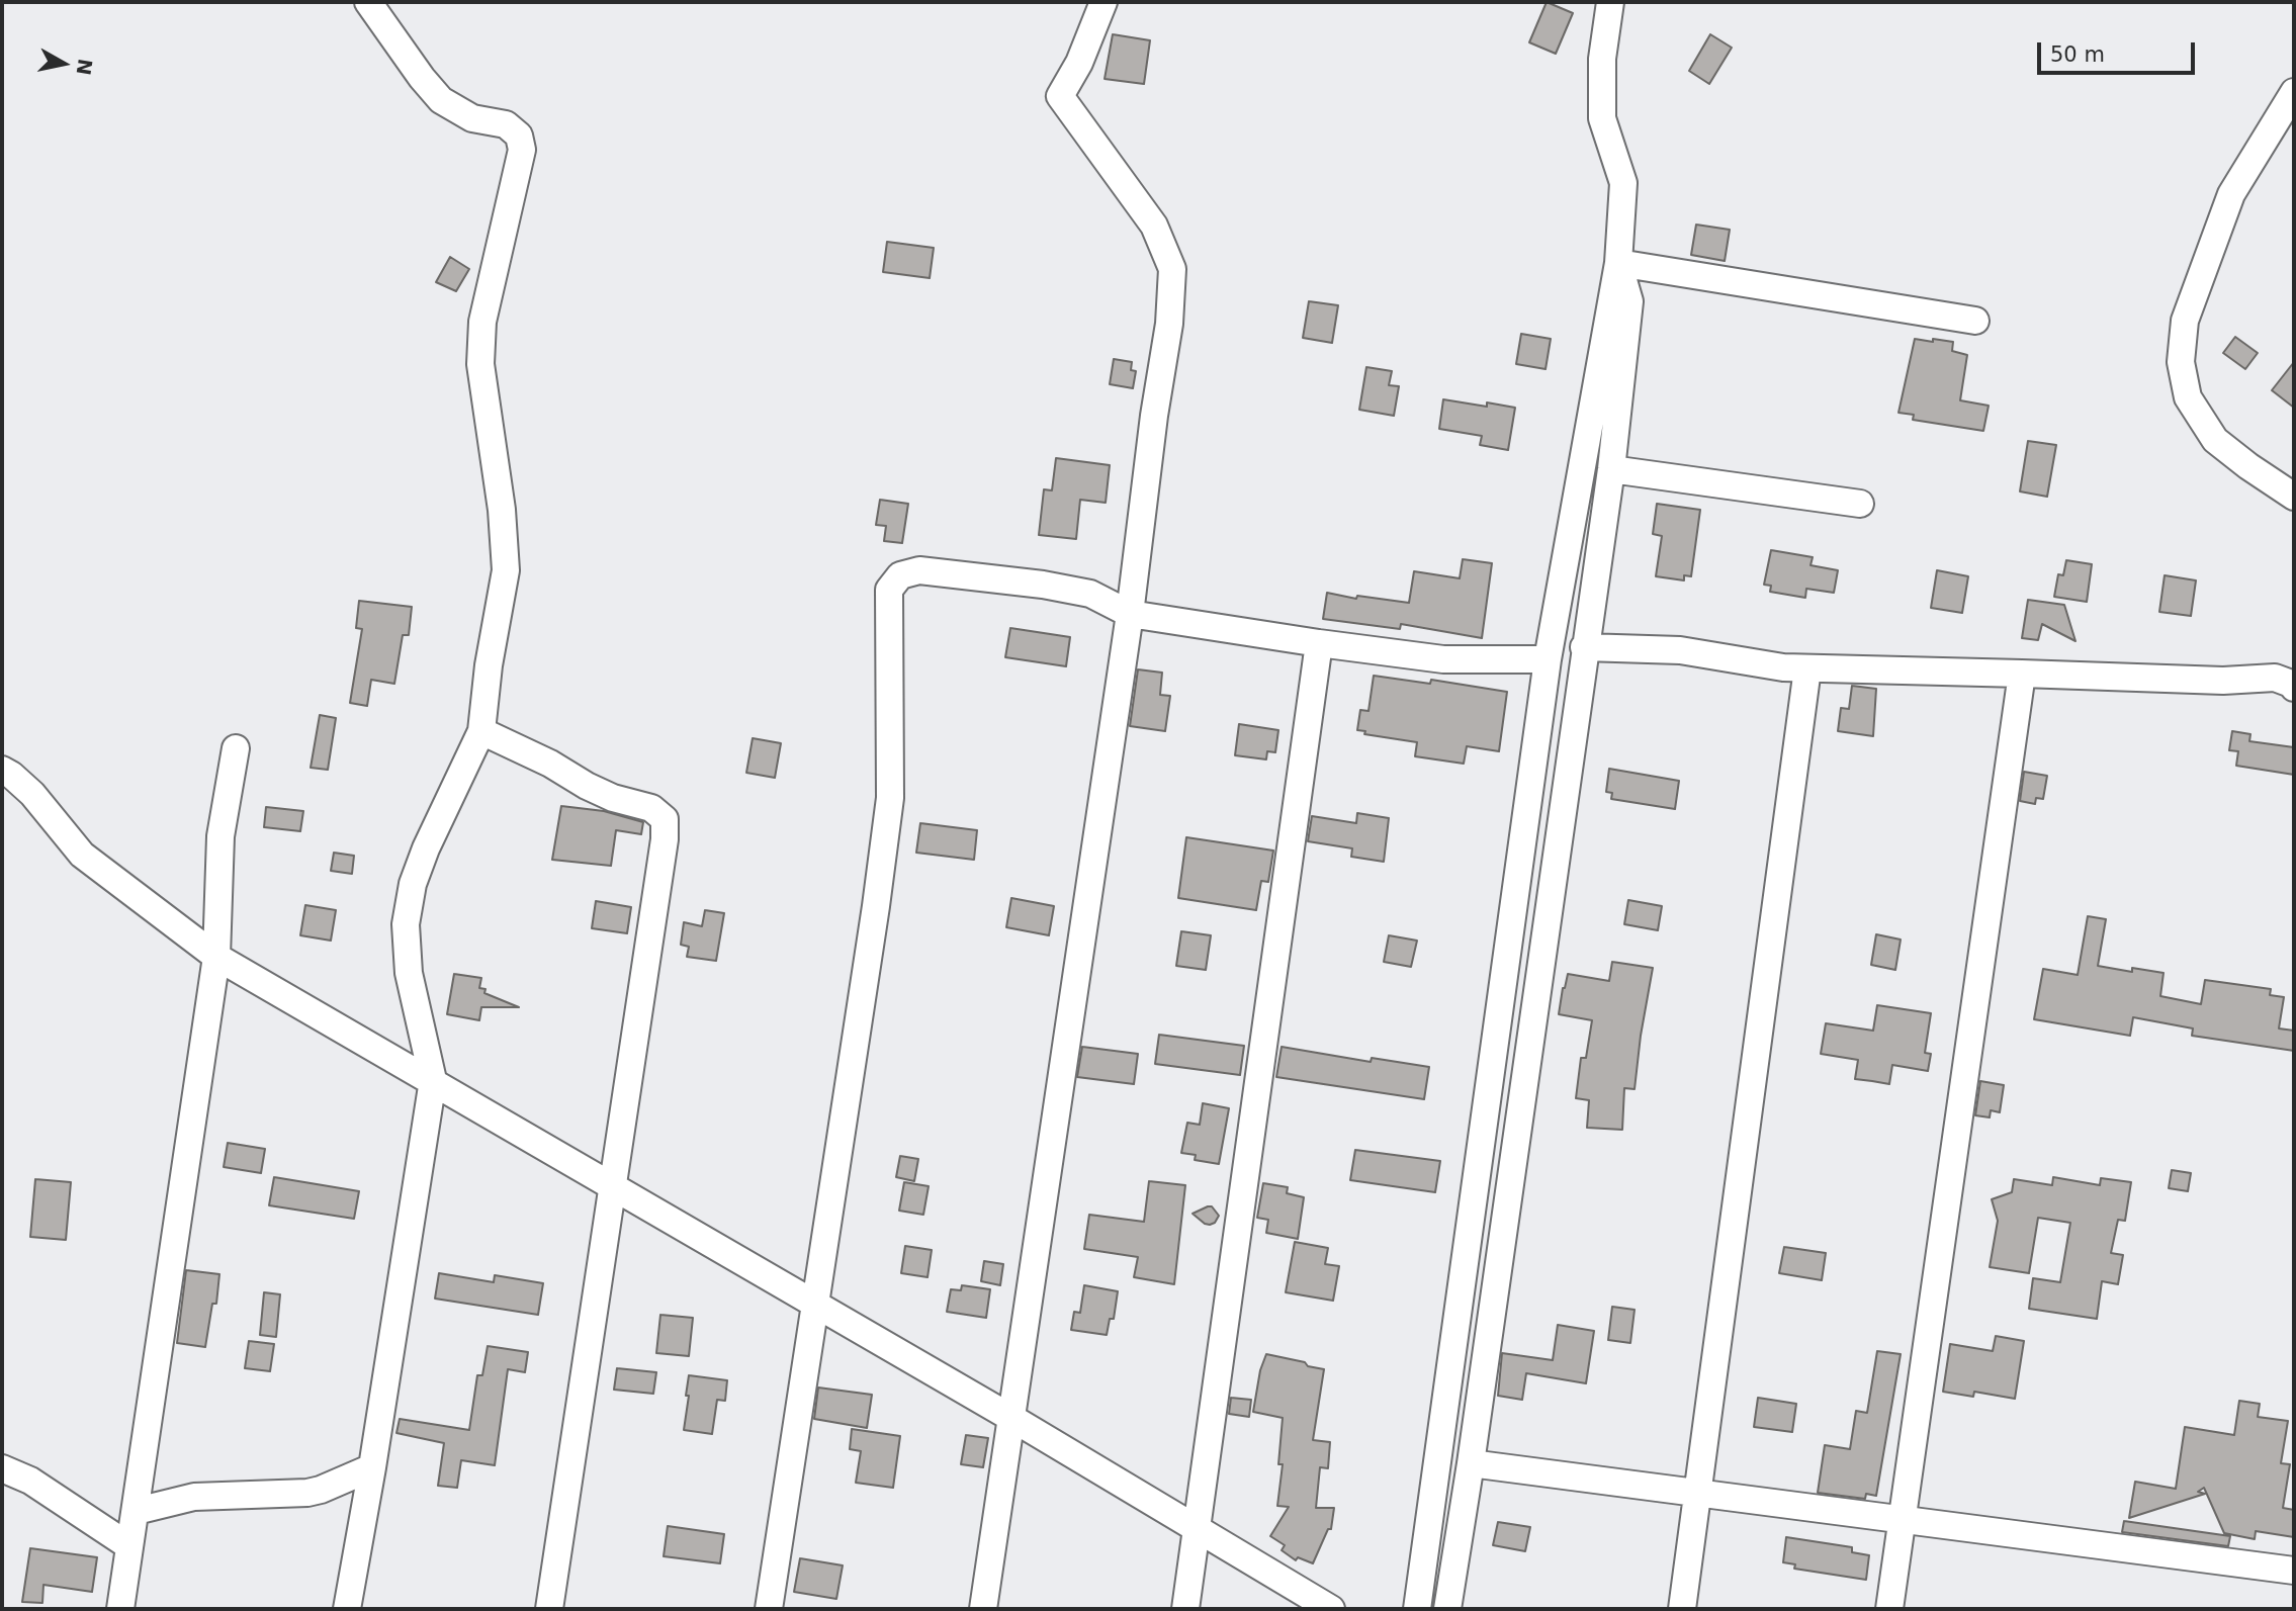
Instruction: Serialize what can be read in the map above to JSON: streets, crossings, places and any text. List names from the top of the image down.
{
  "scale_bar": "50 m",
  "north": "right"
}
